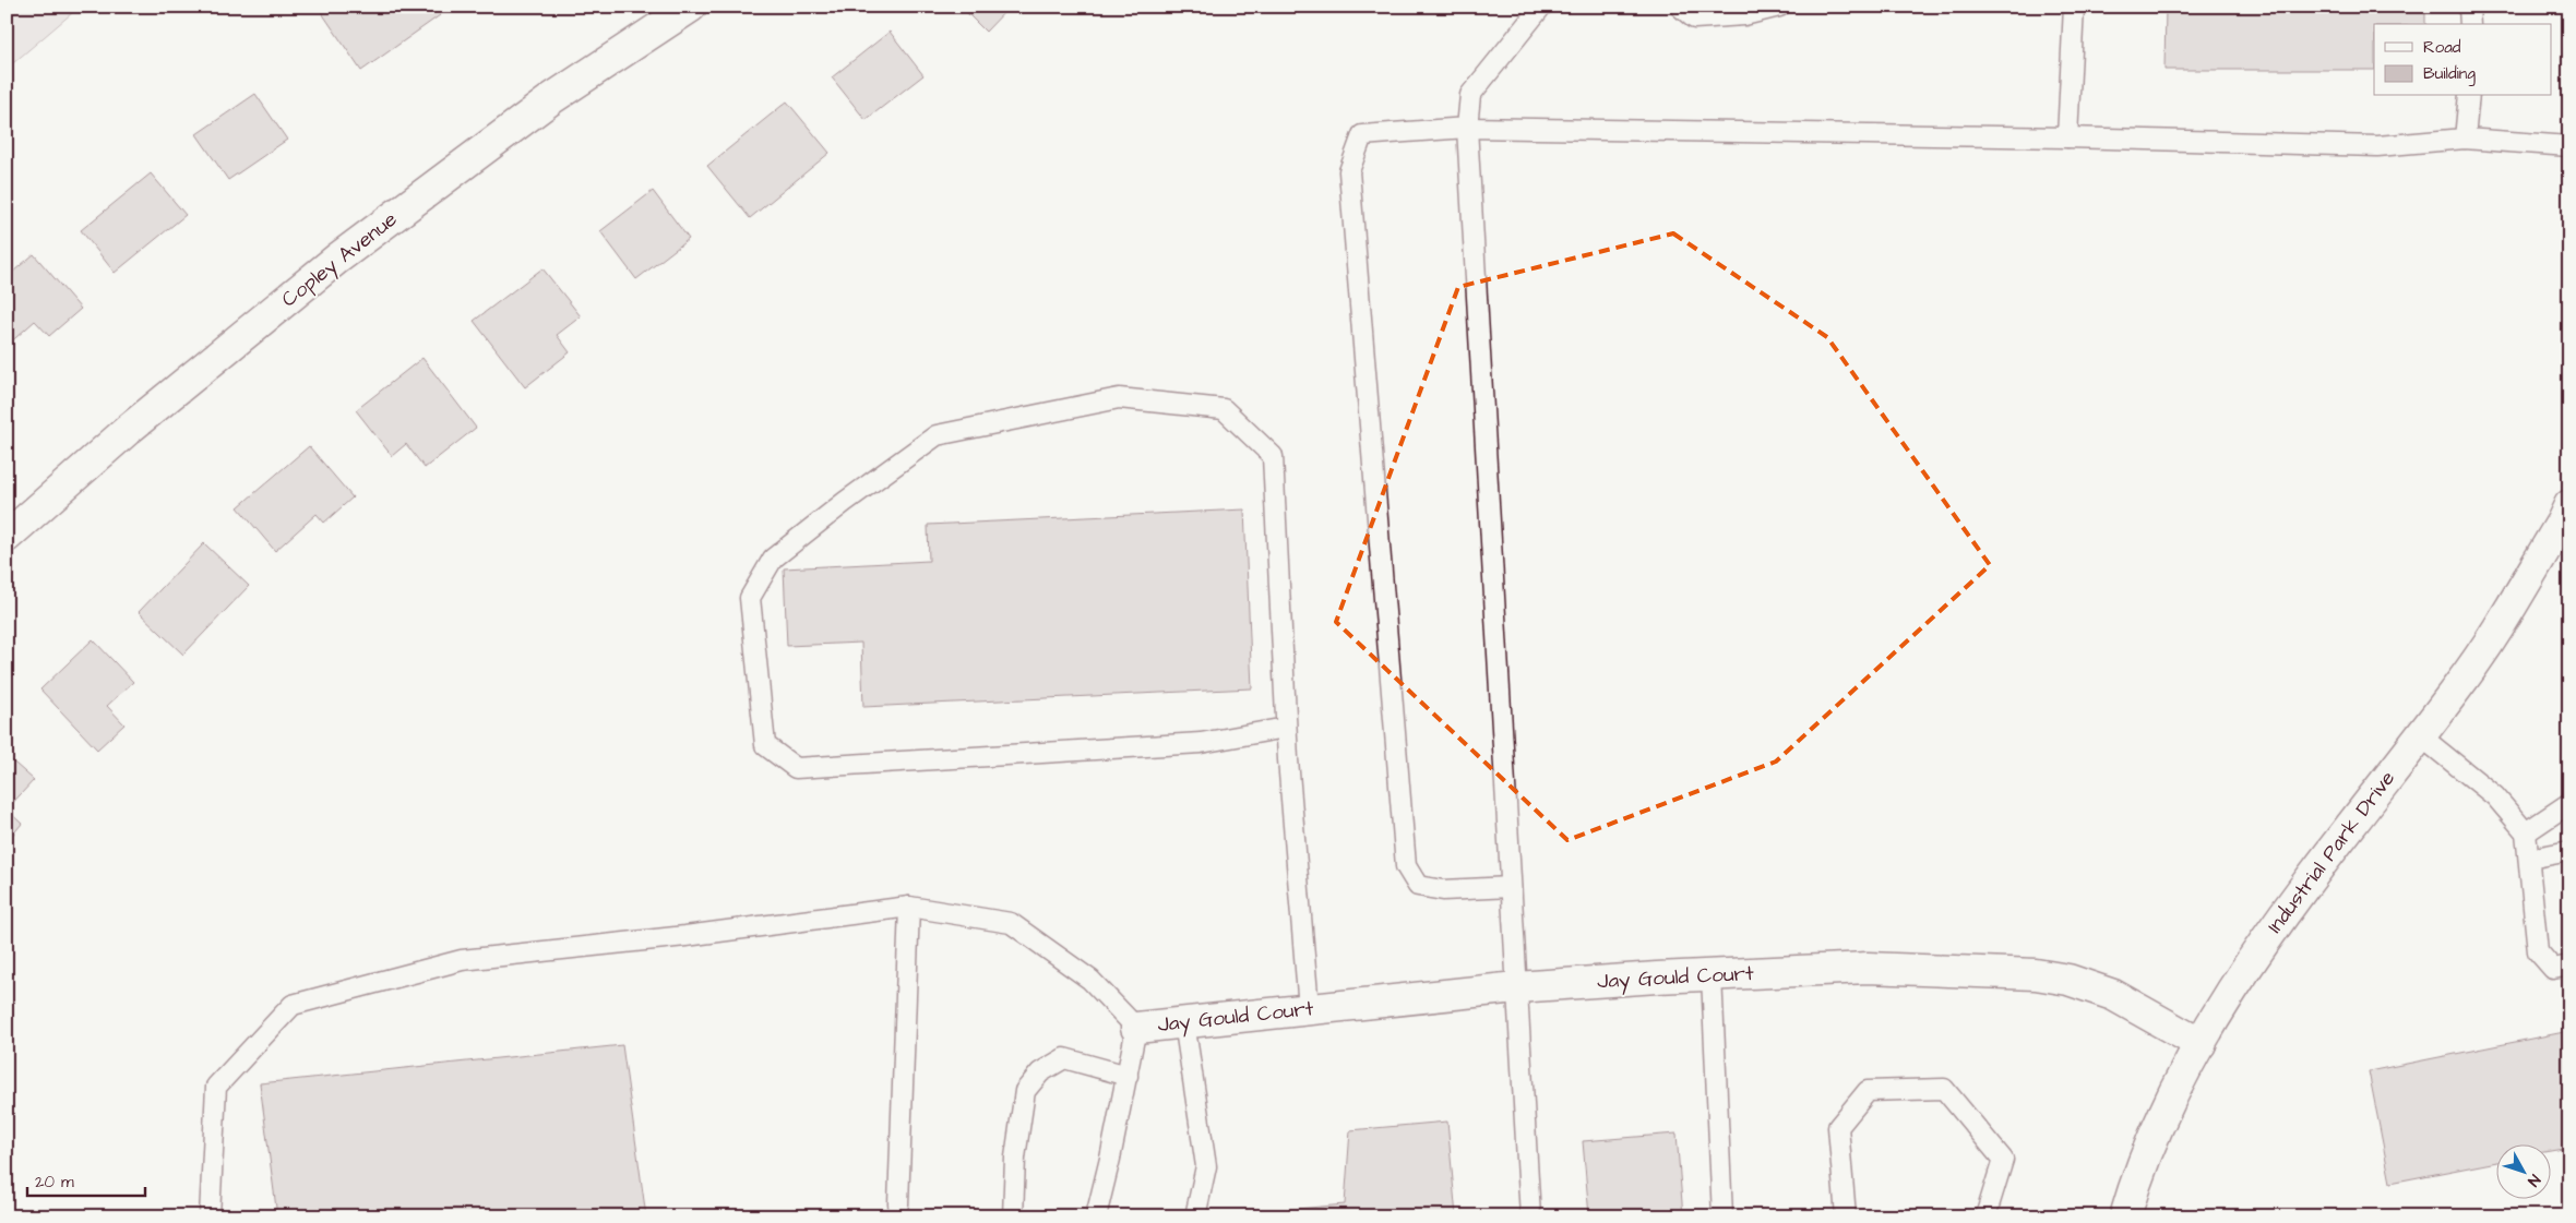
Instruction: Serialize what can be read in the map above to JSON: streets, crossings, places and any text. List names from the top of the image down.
{
  "streets": {
    "street": ["Copley Avenue", "Industrial Park Drive", "Jay Gould Court"]
  },
  "crossings": [
    ["Industrial Park Drive", "Jay Gould Court"]
  ],
  "legend": ["Road", "Building"],
  "scale_bar": "20 m",
  "north": "bottom right"
}
